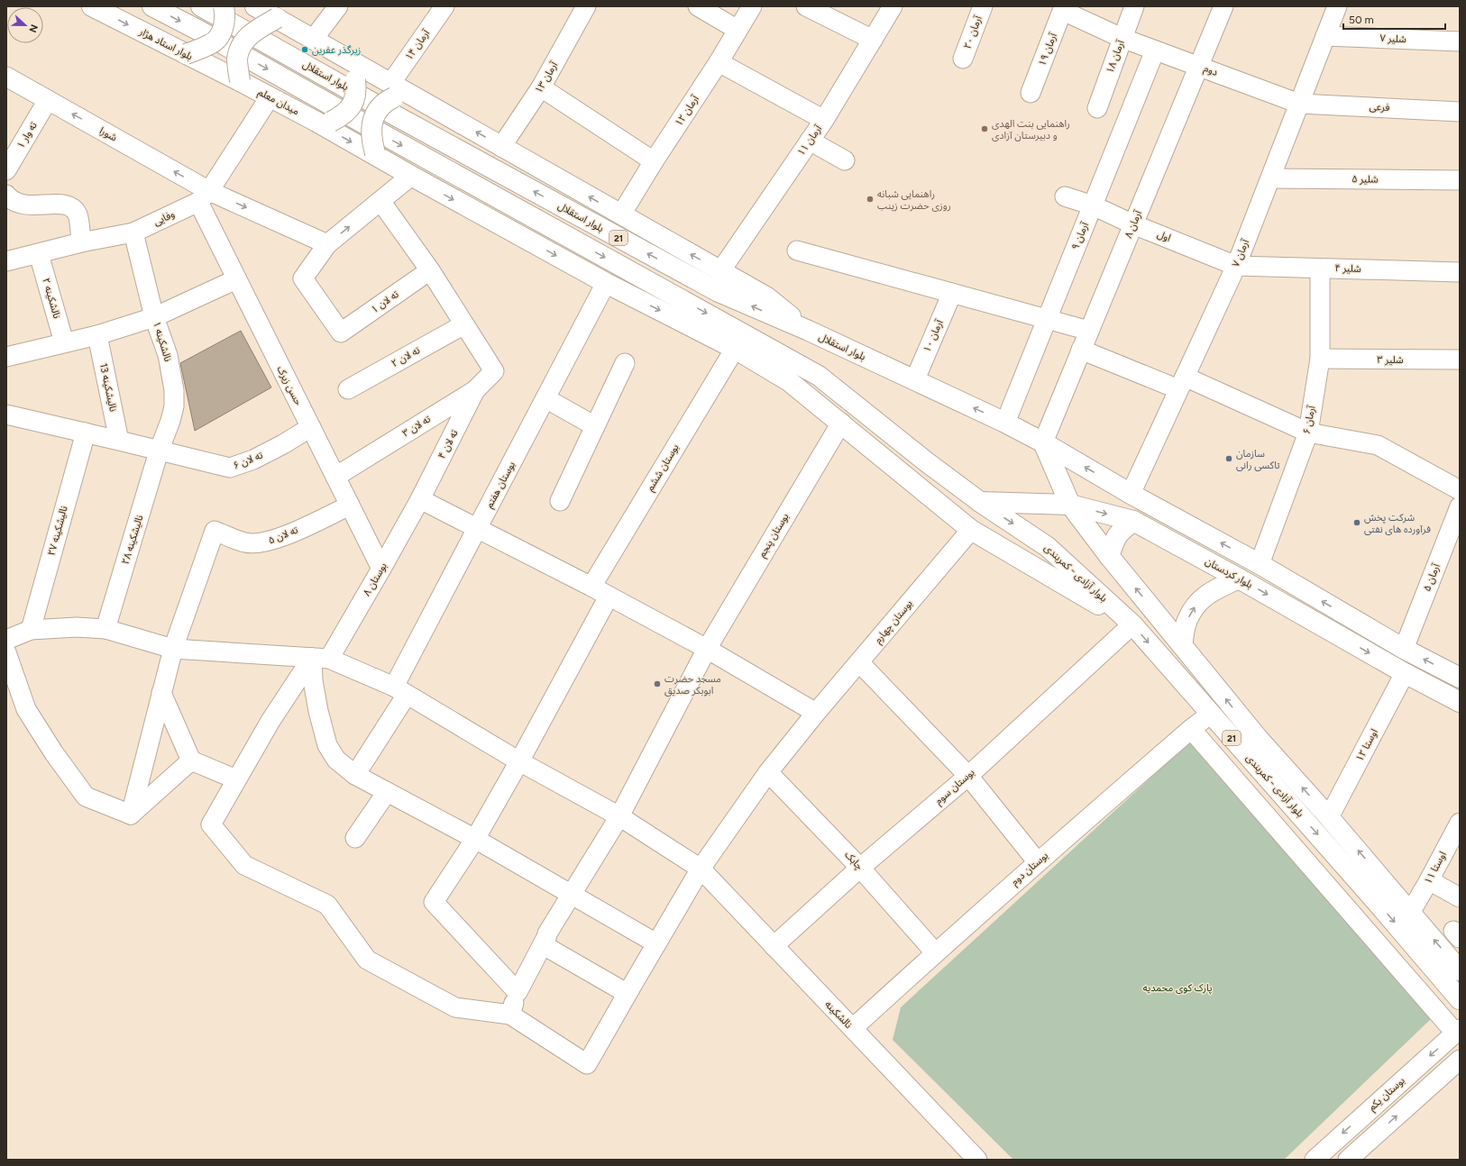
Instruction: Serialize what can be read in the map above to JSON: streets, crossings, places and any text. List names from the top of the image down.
{
  "streets": {
    "main road": [
      "بلوار استاد هژار",
      "بلوار استقلال",
      "میدان معلم",
      "21",
      "بلوار آزادی - کمربندی",
      "بلوار کردستان"
    ],
    "street": [
      "آرمان ۲۰",
      "شلیر ۷",
      "آرمان ۱۴",
      "آرمان ۱۹",
      "آرمان ۱۸",
      "دوم",
      "آرمان ۱۳",
      "فرعی",
      "آرمان ۱۲",
      "شورا",
      "ته وار ۱",
      "آرمان ۱۱",
      "شلیر ۵",
      "وفایی",
      "آرمان ۸",
      "آرمان ۹",
      "اول",
      "آرمان ۷",
      "شلیر ۴",
      "نالشکینه ۲",
      "ته لان ۱",
      "آرمان ۱۰",
      "نالشکینه ۱",
      "ته لان ۲",
      "شلیر ۳",
      "حسن زیرک",
      "نالیشکینه 13",
      "آرمان ۶",
      "ته لان ۳",
      "ته لان ۴",
      "ته لان ۶",
      "بوستان ششم",
      "بوستان هفتم",
      "نالیشکینه ۲۷",
      "ته لان ۵",
      "بوستان پنجم",
      "نالیشکینه ۲۸",
      "آرمان ۵",
      "بوستان ۸",
      "بوستان چهارم",
      "اوستا ۱۲",
      "بوستان سوم",
      "چابک",
      "اوستا ۱۱",
      "بوستان دوم",
      "نالشکینه",
      "بوستان یکم"
    ]
  },
  "crossings": [
    ["شلیر ۷", "آرمان ۷"],
    ["بلوار استاد هژار", "میدان معلم"],
    ["آرمان ۱۹", "دوم"],
    ["آرمان ۱۸", "دوم"],
    ["دوم", "فرعی"],
    ["دوم", "آرمان ۸"],
    ["دوم", "آرمان ۹"],
    ["دوم", "آرمان ۷"],
    ["بلوار استقلال", "آرمان ۸"],
    ["بلوار استقلال", "آرمان ۹"],
    ["بلوار استقلال", "آرمان ۱۰"],
    ["بلوار استقلال", "بلوار آزادی - کمربندی"],
    ["میدان معلم", "بوستان ششم"],
    ["میدان معلم", "بوستان هفتم"],
    ["میدان معلم", "بوستان پنجم"],
    ["میدان معلم", "بلوار آزادی - کمربندی"],
    ["میدان معلم", "بوستان چهارم"],
    ["میدان معلم", "بوستان سوم"],
    ["فرعی", "آرمان ۷"],
    ["شورا", "ته وار ۱"],
    ["شورا", "وفایی"],
    ["شورا", "ته لان ۱"],
    ["شورا", "حسن زیرک"],
    ["شلیر ۵", "آرمان ۷"],
    ["وفایی", "نالشکینه ۲"],
    ["وفایی", "نالشکینه ۱"],
    ["وفایی", "حسن زیرک"],
    ["آرمان ۸", "اول"],
    ["آرمان ۸", "بلوار آزادی - کمربندی"],
    ["آرمان ۹", "اول"],
    ["اول", "آرمان ۷"],
    ["اول", "شلیر ۴"],
    ["21", "بلوار آزادی - کمربندی"],
    ["21", "بلوار کردستان"],
    ["آرمان ۷", "شلیر ۴"],
    ["شلیر ۴", "آرمان ۶"],
    ["نالشکینه ۱", "ته لان ۶"],
    ["نالشکینه ۱", "نالیشکینه ۲۸"],
    ["ته لان ۲", "ته لان ۳"],
    ["شلیر ۳", "آرمان ۶"],
    ["حسن زیرک", "ته لان ۳"],
    ["حسن زیرک", "ته لان ۶"],
    ["حسن زیرک", "ته لان ۵"],
    ["حسن زیرک", "بوستان ۸"],
    ["نالیشکینه 13", "ته لان ۶"],
    ["ته لان ۳", "ته لان ۴"],
    ["ته لان ۴", "بوستان ۸"],
    ["ته لان ۶", "نالیشکینه ۲۷"],
    ["ته لان ۶", "نالیشکینه ۲۸"],
    ["بوستان هفتم", "نالشکینه"],
    ["نالیشکینه ۲۷", "نالشکینه"],
    ["ته لان ۵", "نالشکینه"],
    ["بوستان پنجم", "بوستان ۸"],
    ["بوستان پنجم", "بوستان چهارم"],
    ["بوستان پنجم", "نالشکینه"],
    ["نالیشکینه ۲۸", "نالشکینه"],
    ["بلوار آزادی - کمربندی", "بلوار کردستان"],
    ["بلوار آزادی - کمربندی", "اوستا ۱۲"],
    ["بلوار آزادی - کمربندی", "بوستان سوم"],
    ["بلوار آزادی - کمربندی", "اوستا ۱۱"],
    ["بلوار آزادی - کمربندی", "بوستان دوم"],
    ["بلوار کردستان", "اوستا ۱۲"],
    ["بوستان ۸", "بوستان چهارم"],
    ["بوستان ۸", "نالشکینه"],
    ["بوستان چهارم", "چابک"],
    ["بوستان چهارم", "نالشکینه"],
    ["بوستان سوم", "چابک"],
    ["بوستان سوم", "نالشکینه"],
    ["چابک", "بوستان دوم"],
    ["بوستان دوم", "نالشکینه"]
  ],
  "parks": ["پارک کوی محمدیه"],
  "places": [
    "زیرگذر عفرین",
    "راهنمایی بنت الهدی و دبیرستان آزادی",
    "راهنمایی شبانه روزی حضرت زینب",
    "سازمان تاکسی رانی",
    "شرکت پخش فرآورده های نفتی",
    "مسجد حضرت ابوبکر صدیق"
  ],
  "scale_bar": "50 m",
  "north": "right"
}
